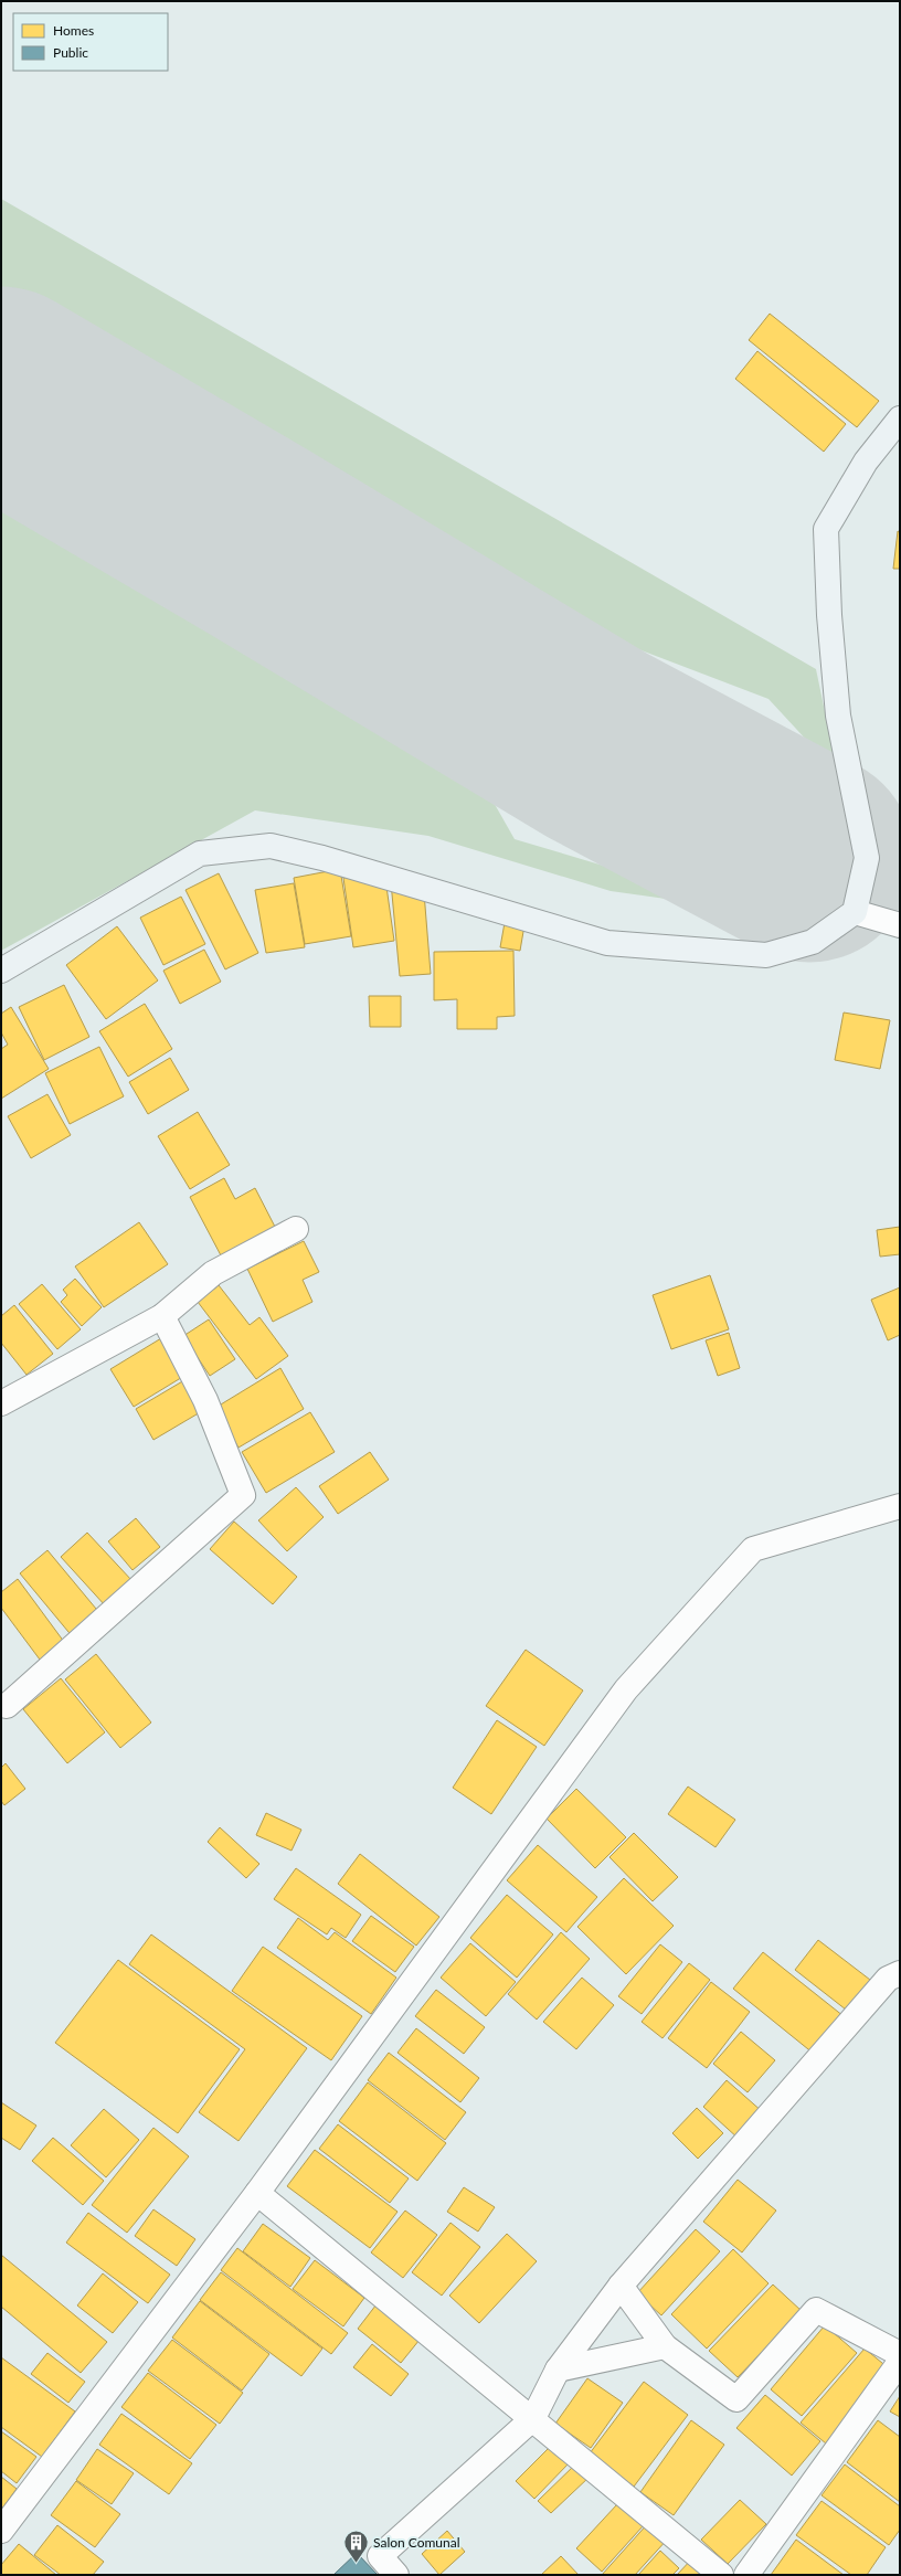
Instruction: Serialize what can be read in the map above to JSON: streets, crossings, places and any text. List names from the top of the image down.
{
  "places": {
    "building": ["Salon Comunal"]
  },
  "legend": ["Homes", "Public"]
}
